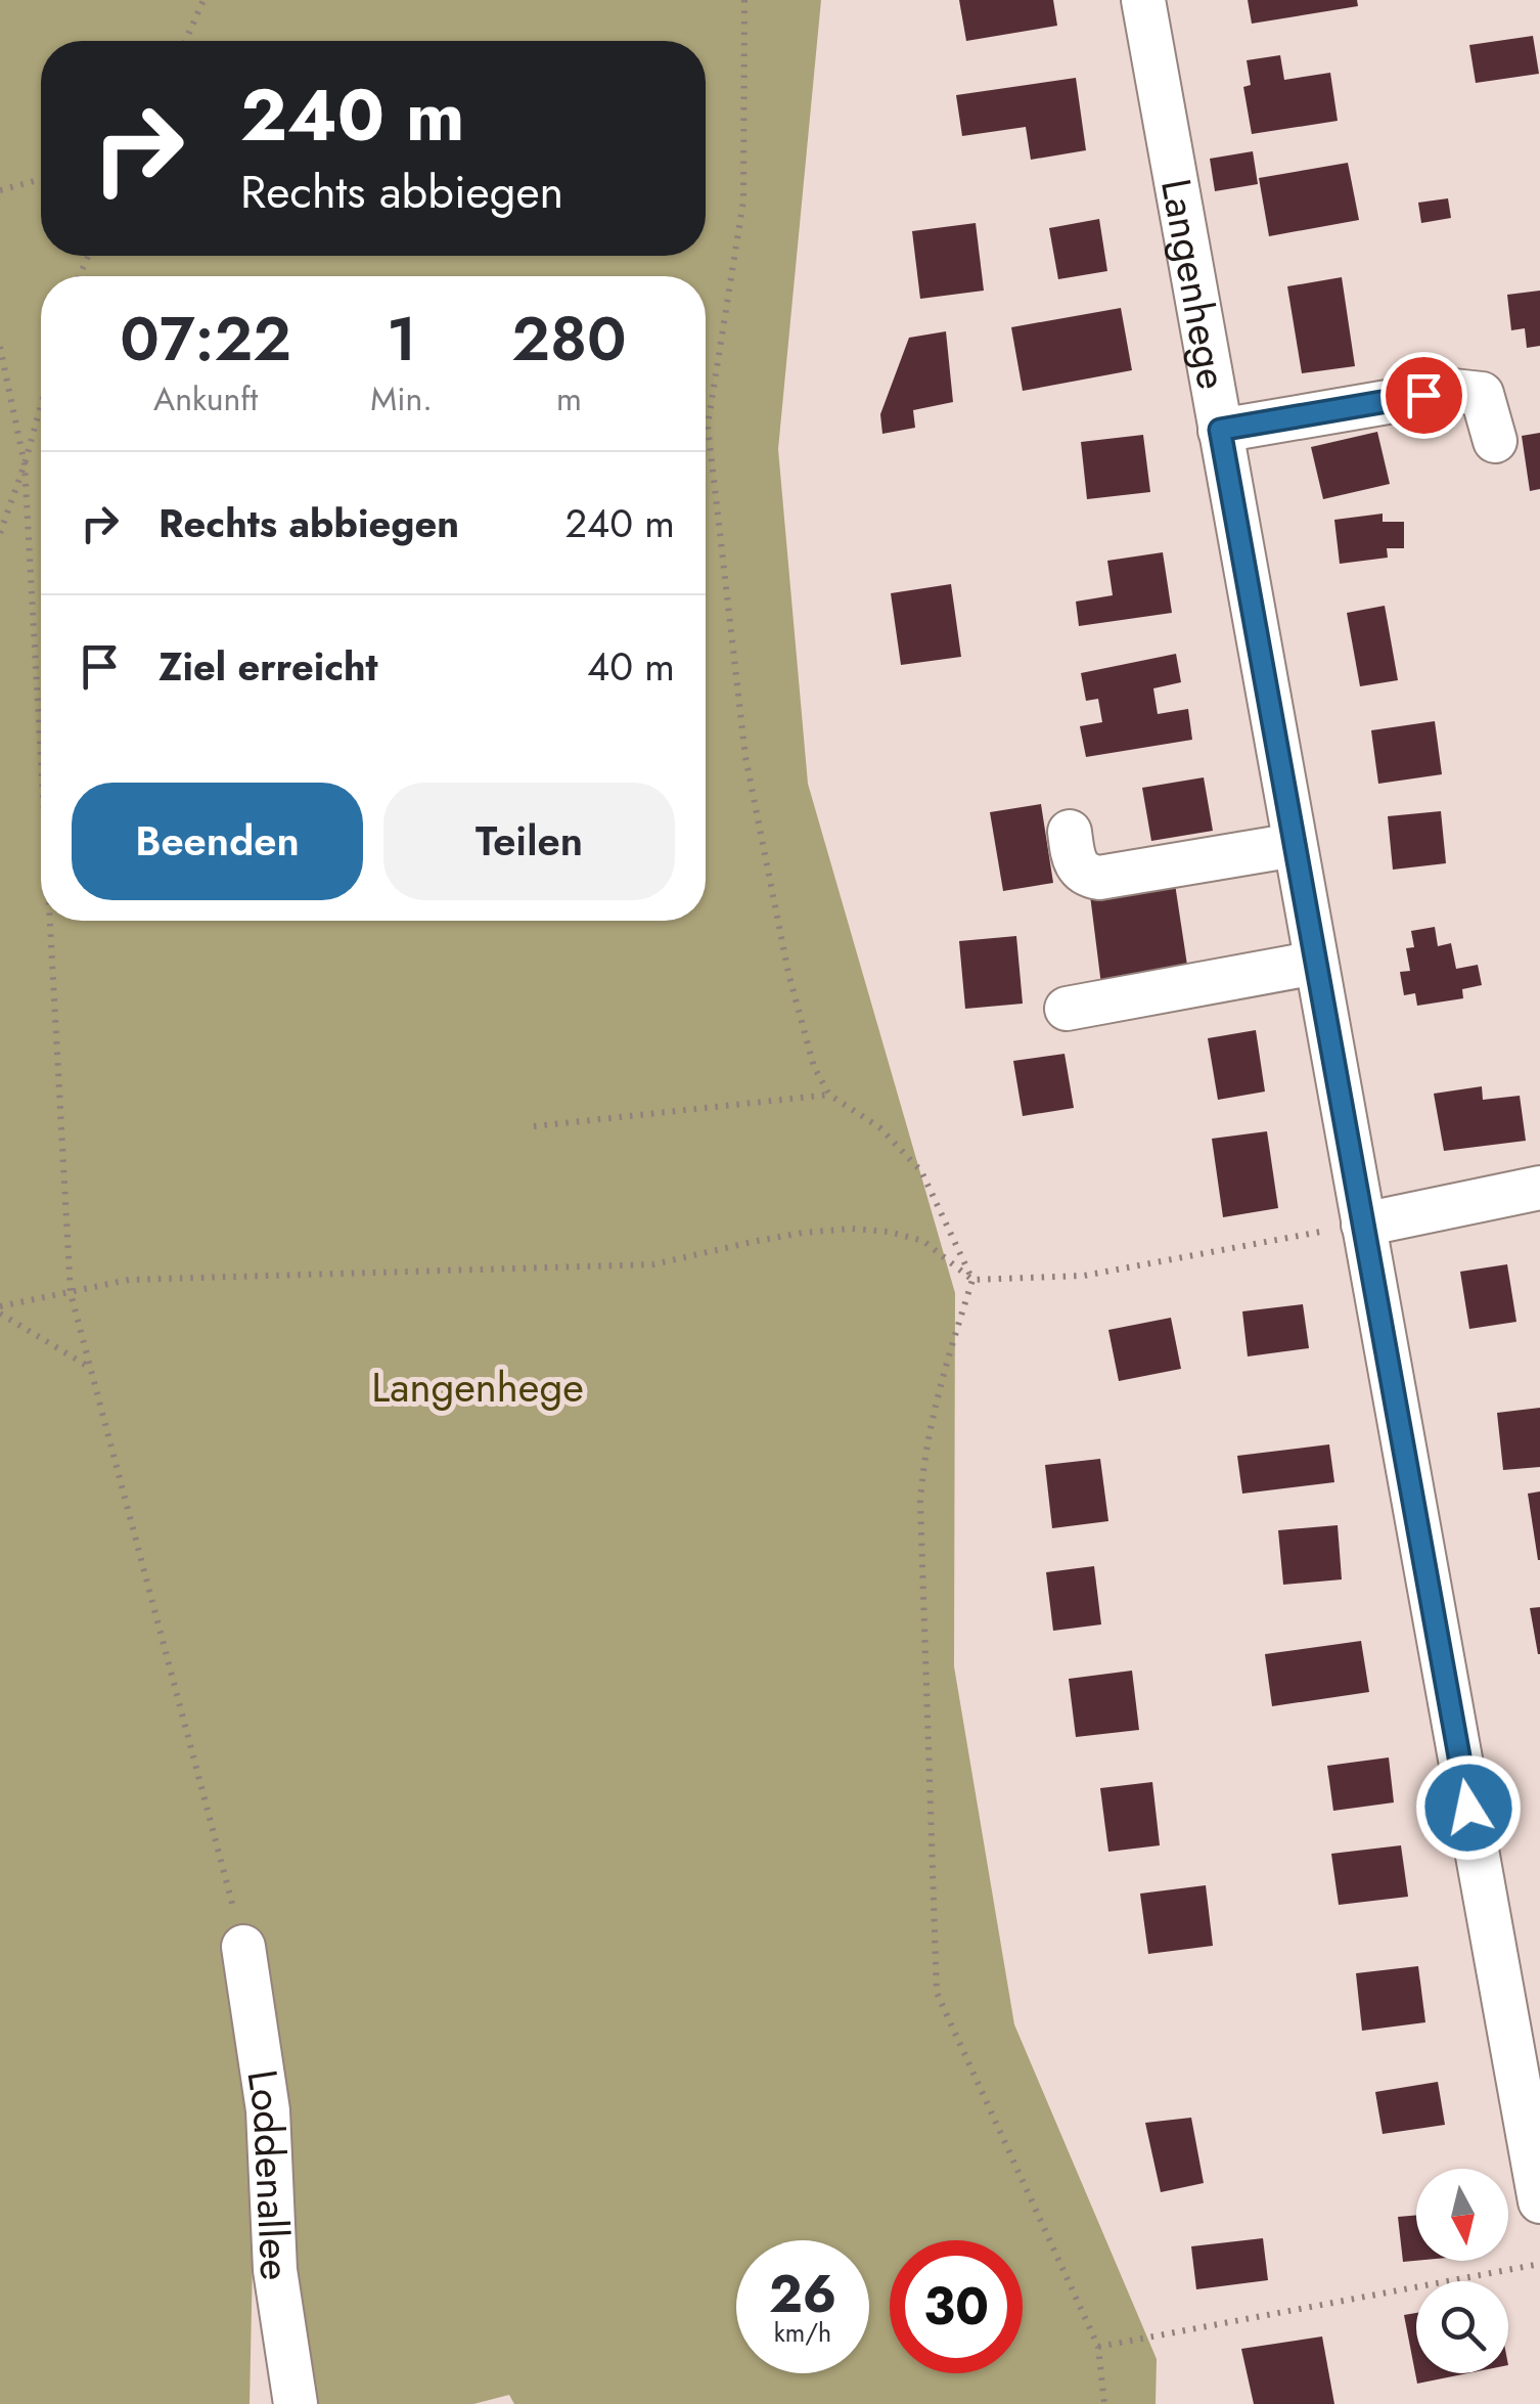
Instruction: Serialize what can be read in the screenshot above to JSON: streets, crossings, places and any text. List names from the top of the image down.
{
  "streets": {
    "street": ["Langenhege", "Loddenallee"]
  },
  "parks": ["Langenhege"],
  "north": "bottom",
  "page": {
    "turn": ["240 m", "Rechts abbiegen"],
    "eta": [
      "07:22",
      "Ankunft",
      "1",
      "Min.",
      "280",
      "m"
    ],
    "list": [
      {
        "name": "Rechts abbiegen",
        "value": "240 m"
      },
      {
        "name": "Ziel erreicht",
        "value": "40 m"
      }
    ],
    "buttons": ["Beenden", "Teilen"],
    "speed": "26 km/h",
    "limit": "30"
  }
}
